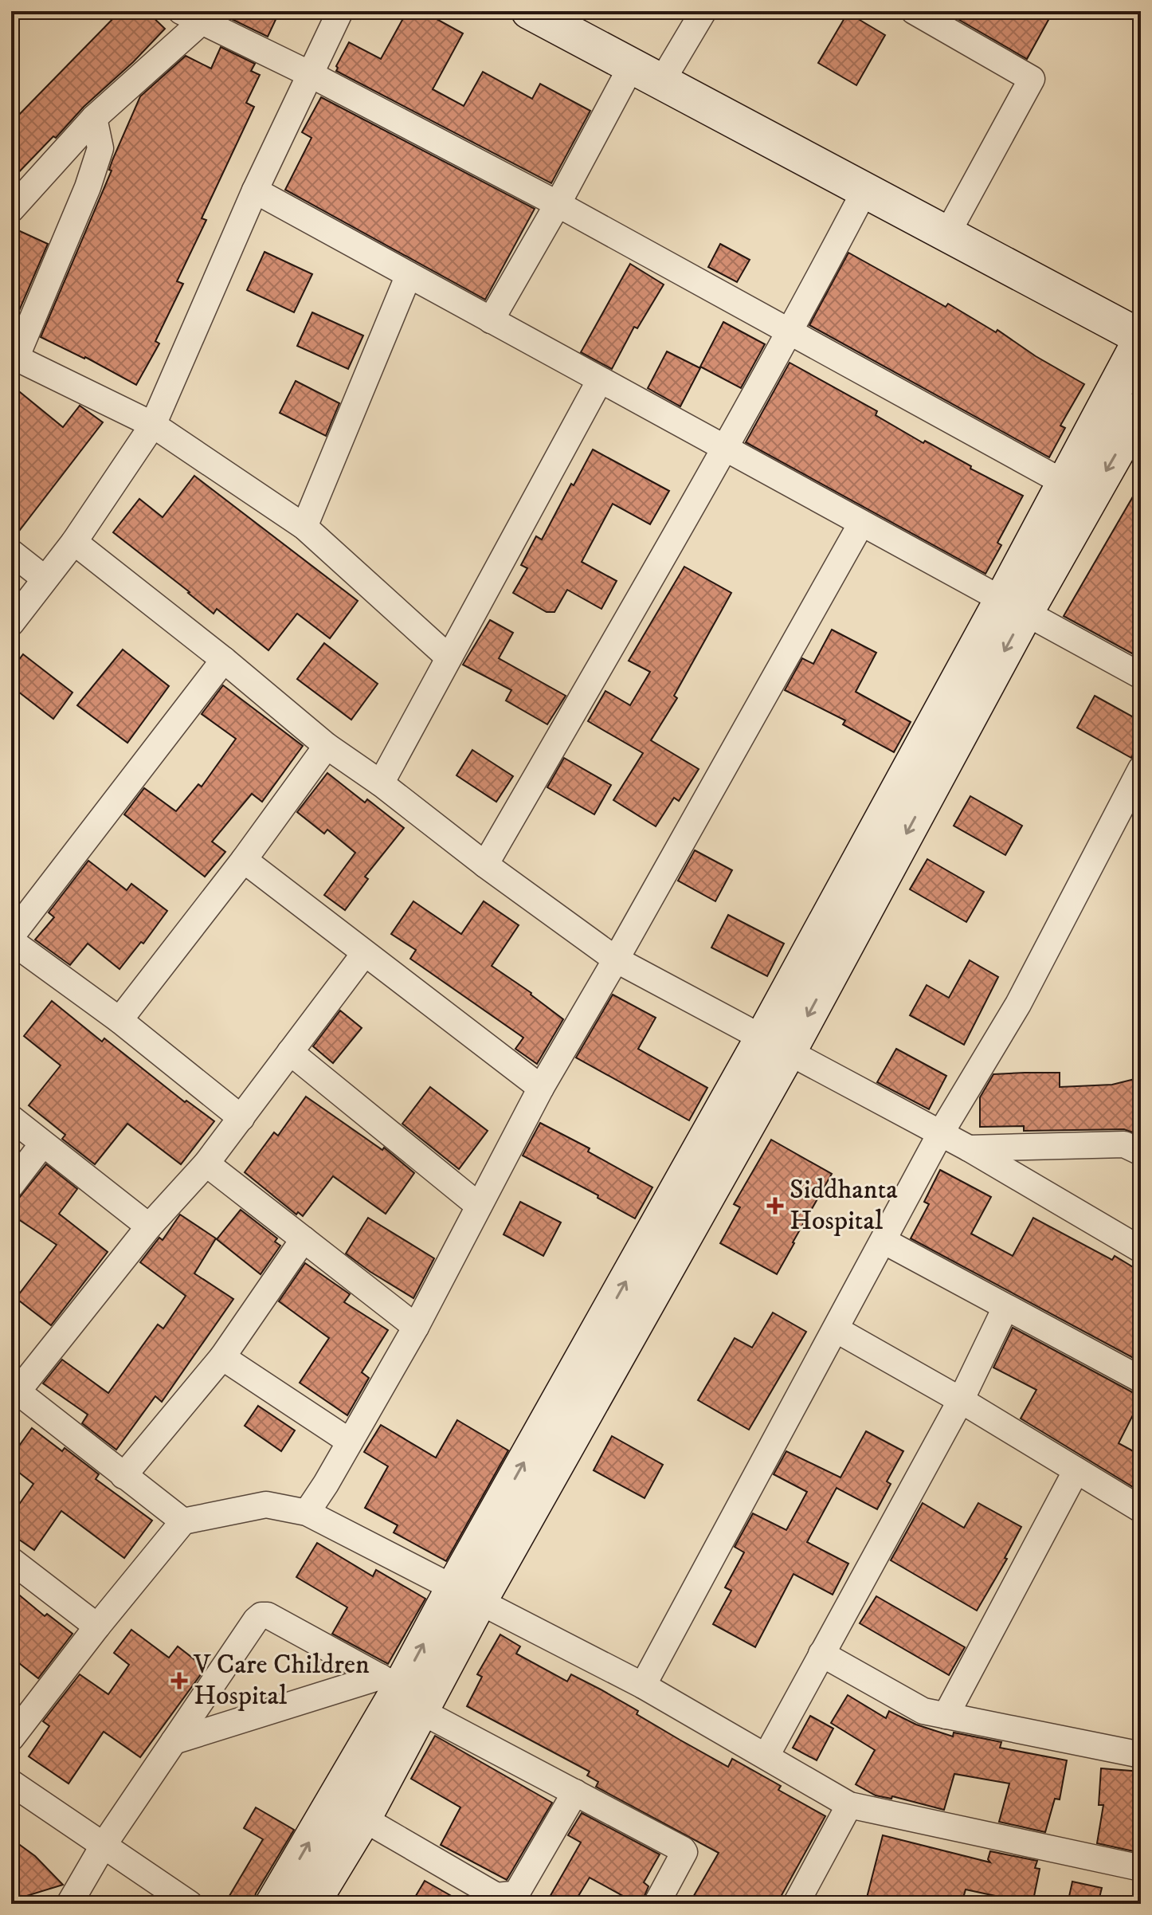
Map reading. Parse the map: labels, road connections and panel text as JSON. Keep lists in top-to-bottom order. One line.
{"places":{"health":["Siddhanta Hospital","V Care Children Hospital"]}}
